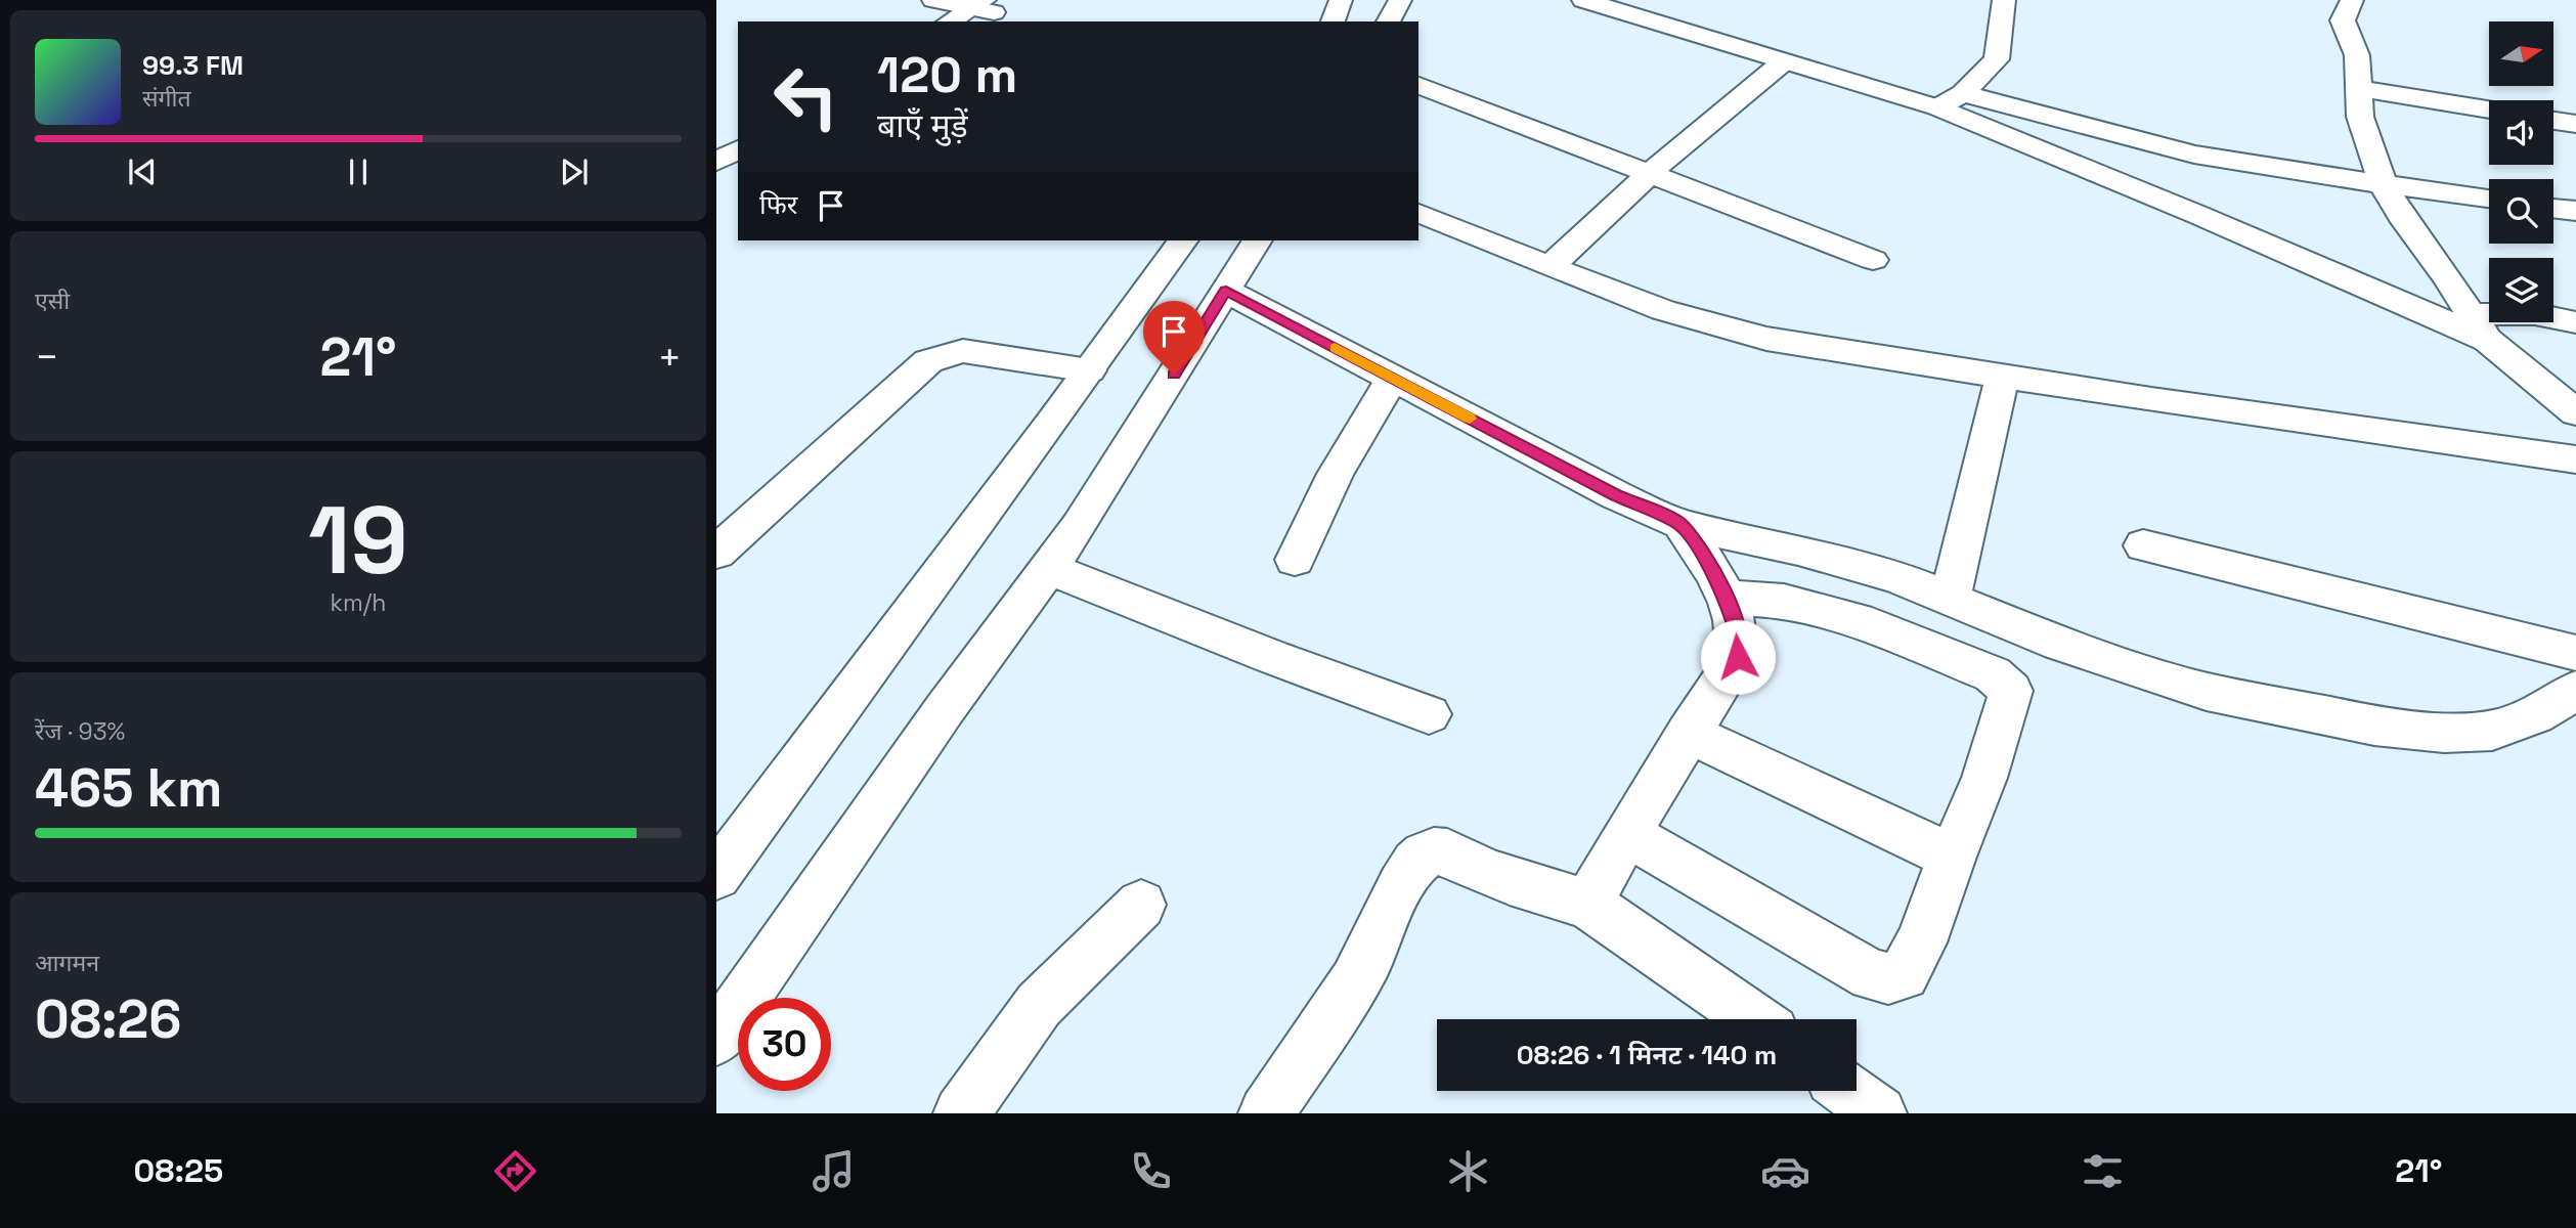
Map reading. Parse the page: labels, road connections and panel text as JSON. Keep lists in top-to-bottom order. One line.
{"north":"right","page":{"turn":["120 m","बाएँ मुड़ें"],"song":["99.3 FM","संगीत"],"then":"फिर","tile":["एसी",["19","km/h"],["रेंज · 93%","465 km"],["आगमन","08:26"]],"heat":["−","21°","+"],"limit":"30","trip":"08:26 · 1 मिनट · 140 m","tabs":["08:25","21°"]}}
